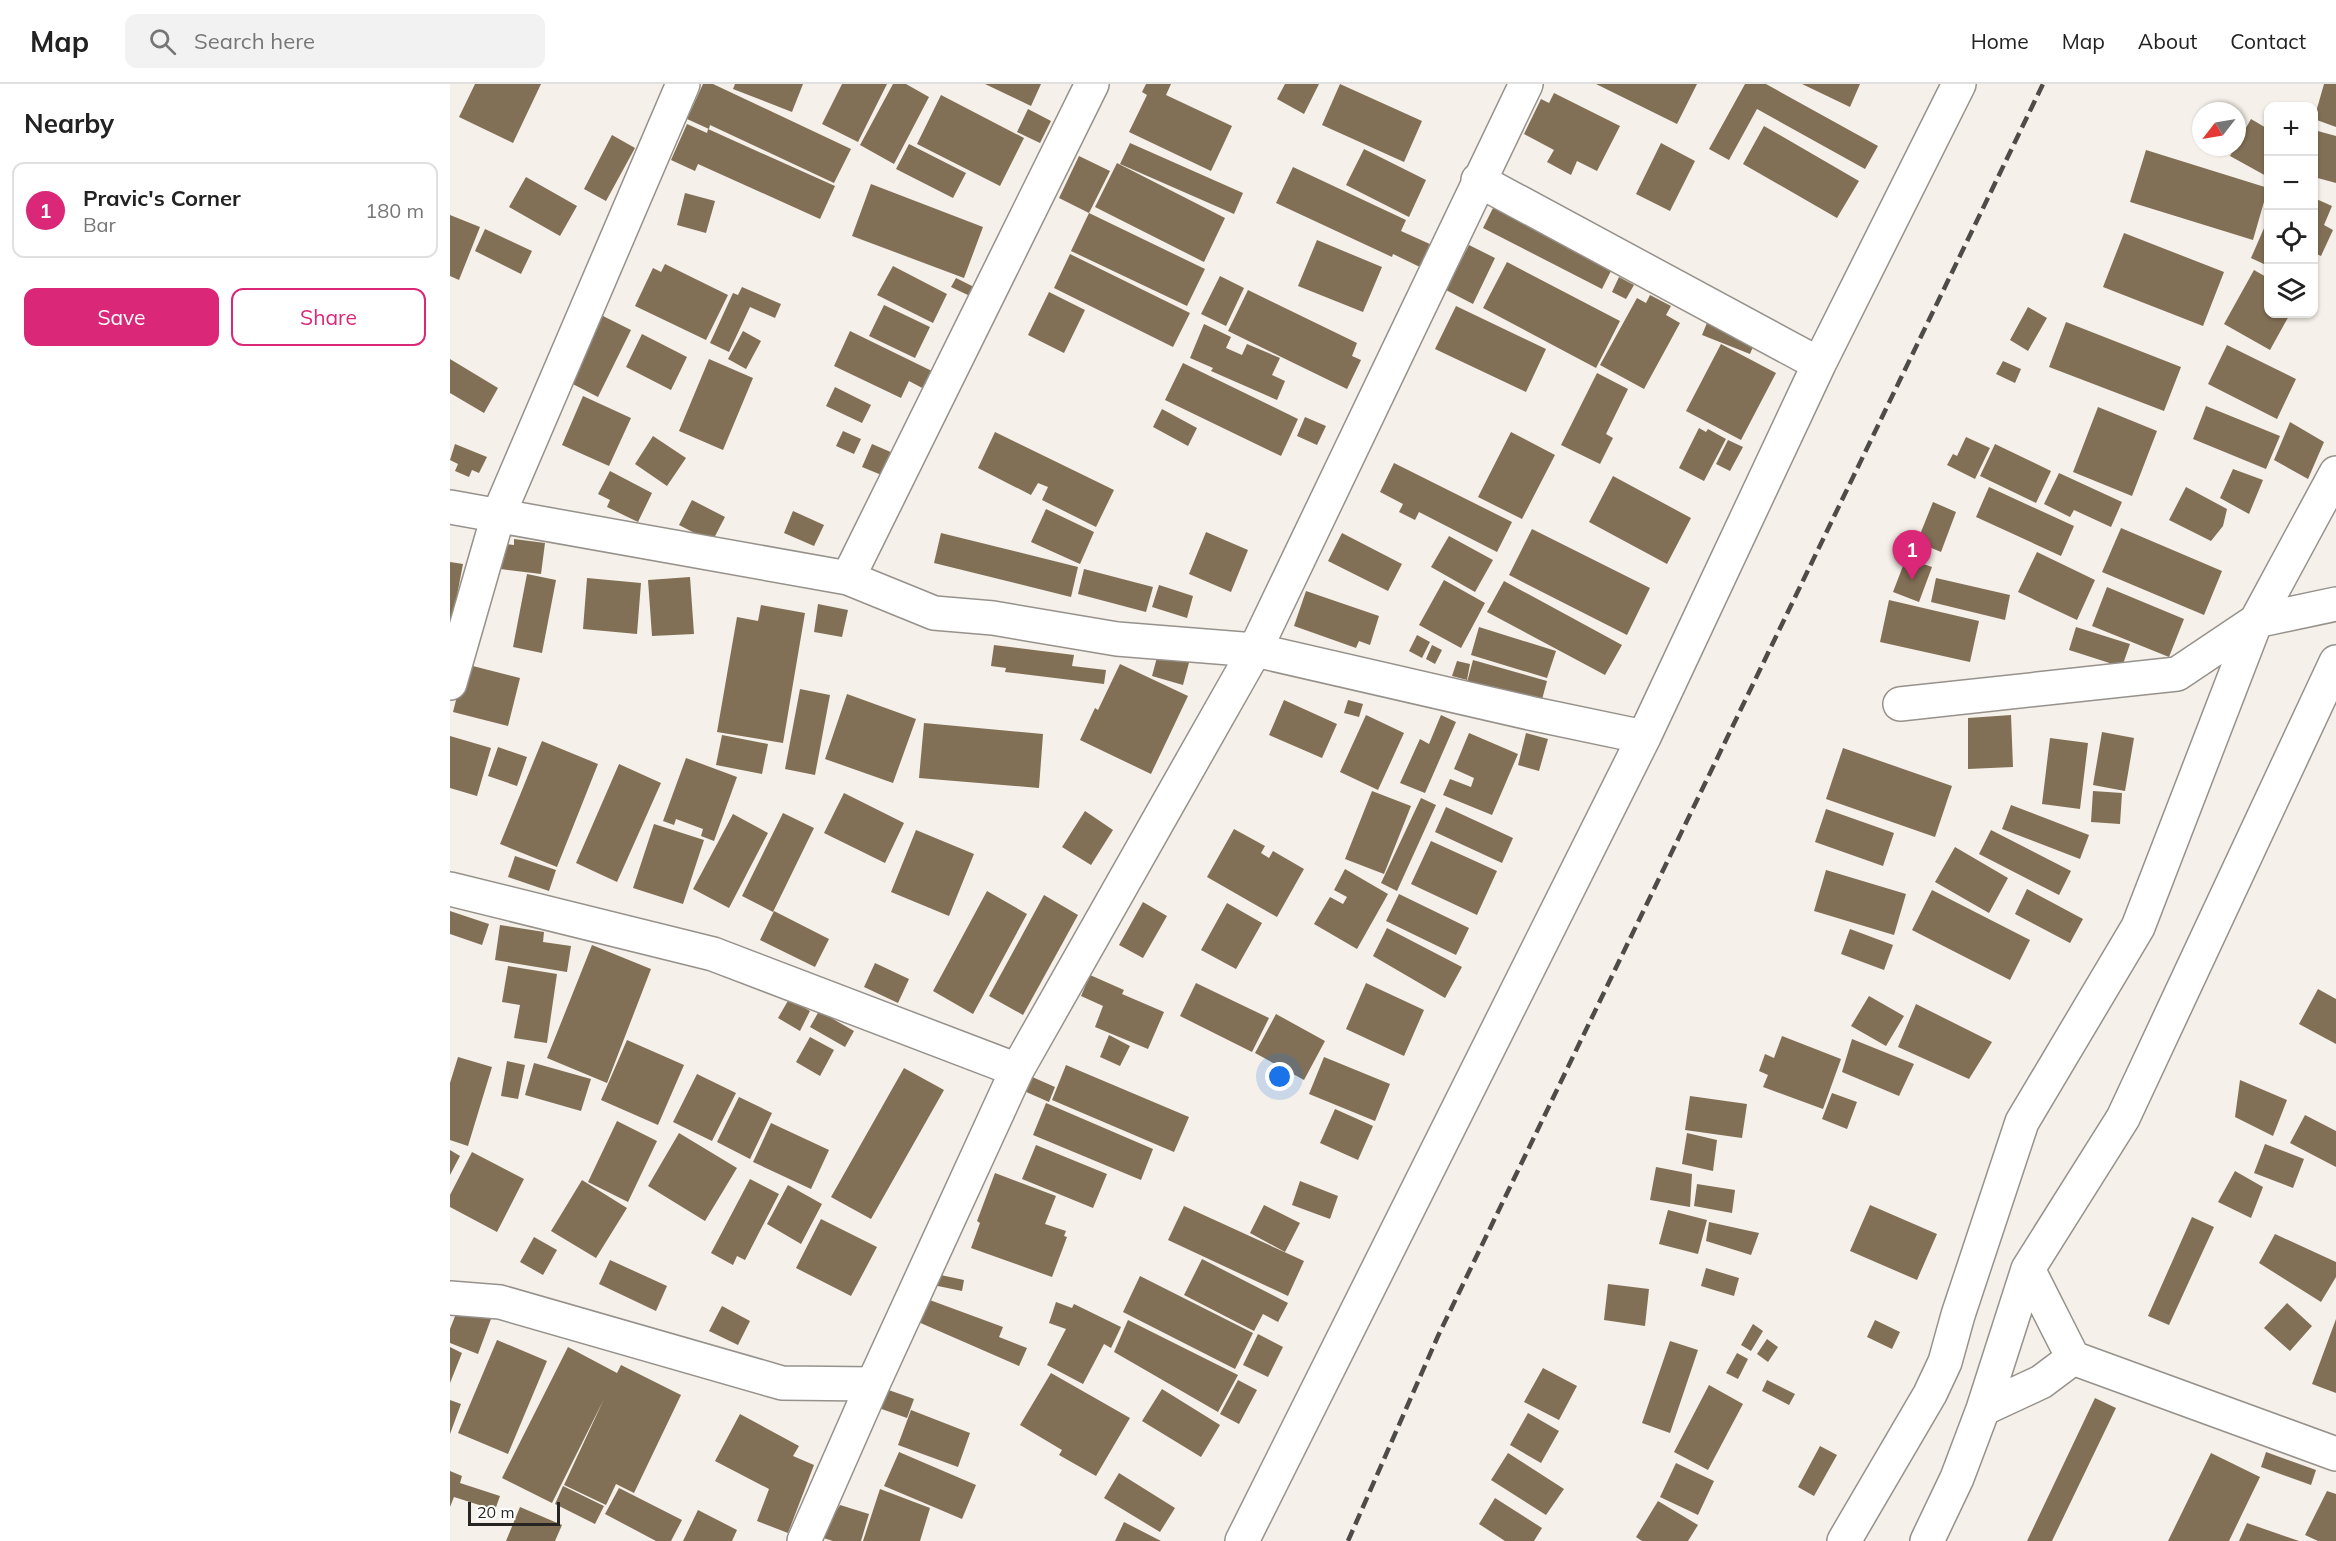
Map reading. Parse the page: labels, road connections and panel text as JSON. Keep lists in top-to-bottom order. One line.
{"scale_bar":"20 m","north":"bottom left","page":{"header":"Map","search":"Search here","nav":["Home","Map","About","Contact"],"heading":"Nearby","map_buttons":["+","−"],"list":[{"mark":"1","name":"Pravic's Corner","note":"Bar","value":"180 m"}],"buttons":["Save","Share"],"pins":"1","scale":"20 m"}}
